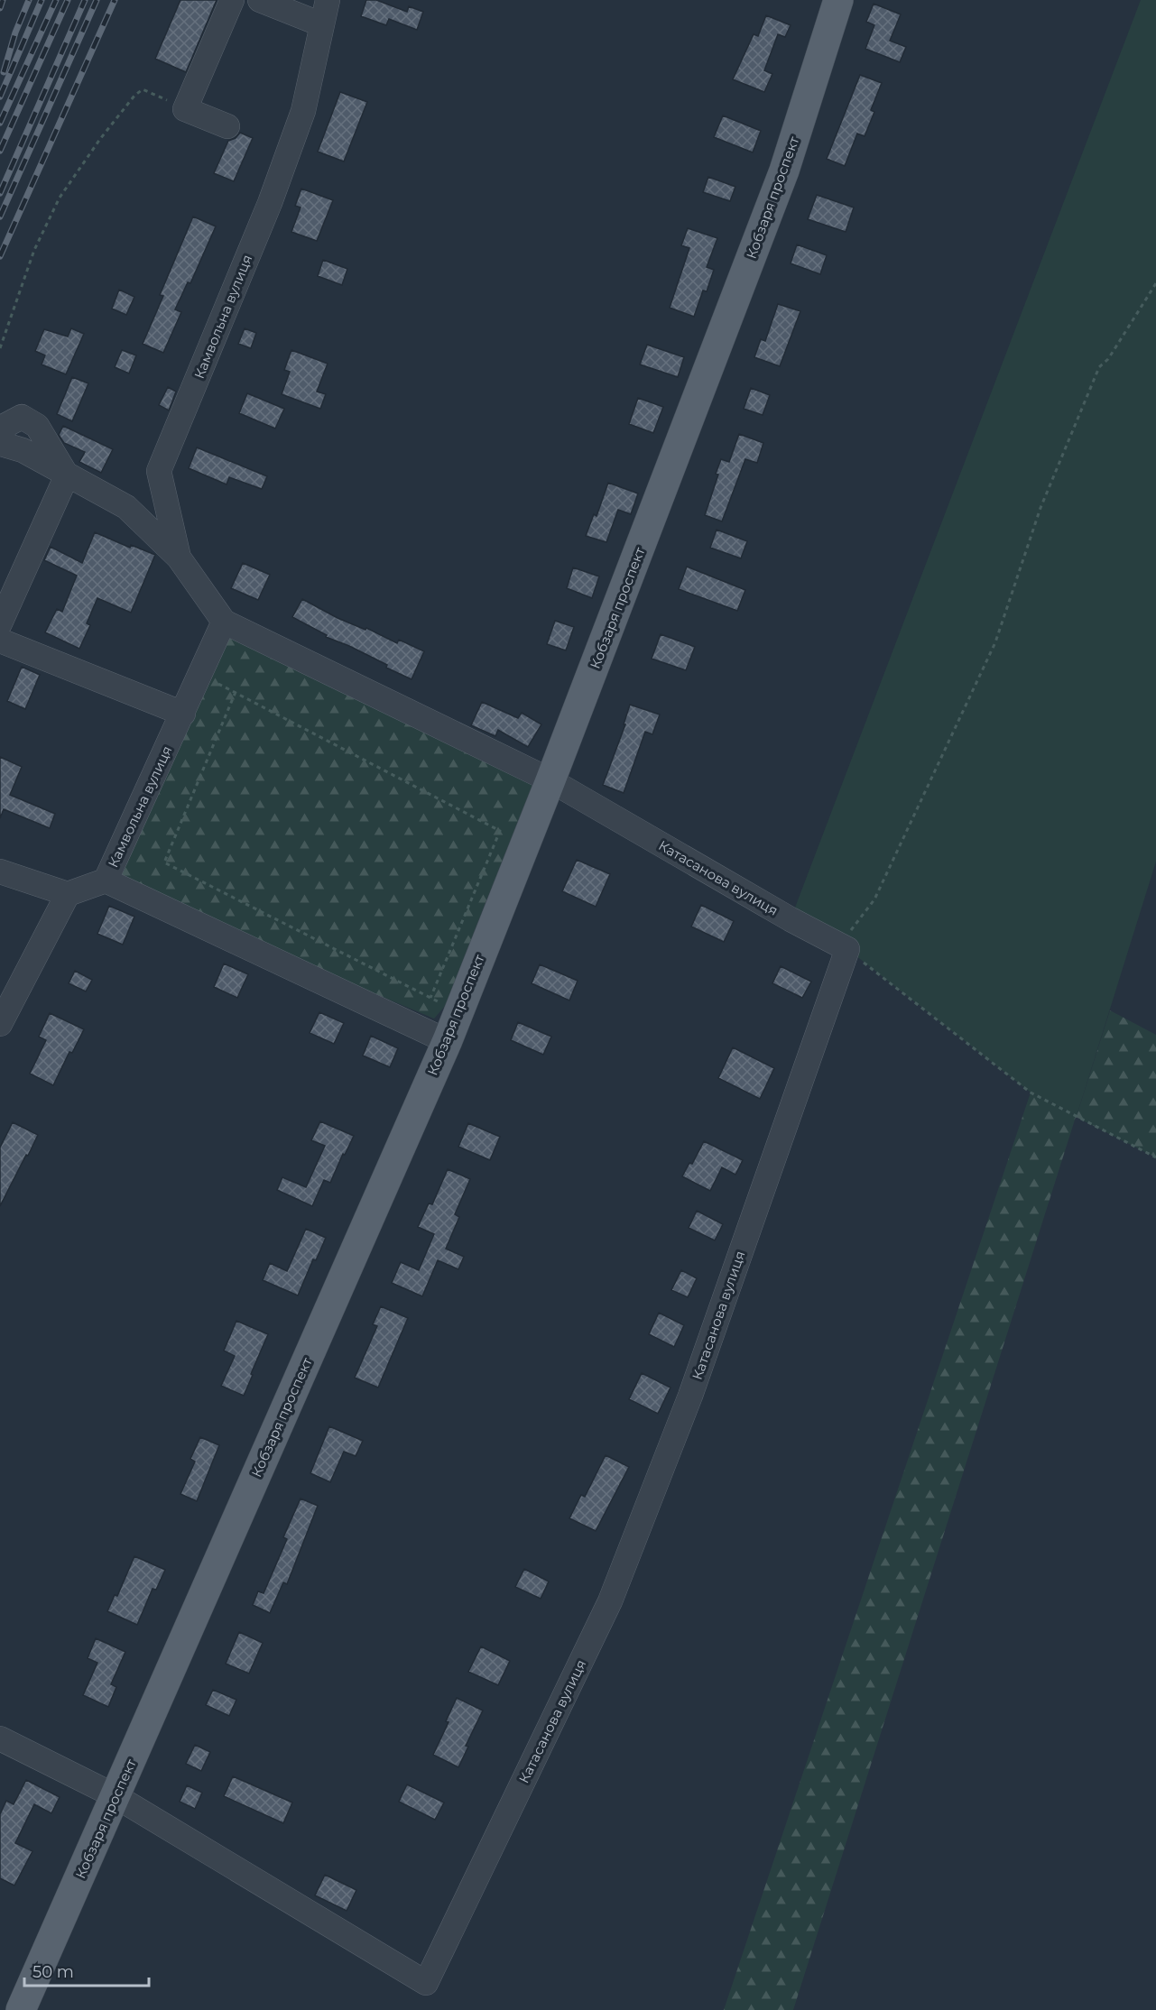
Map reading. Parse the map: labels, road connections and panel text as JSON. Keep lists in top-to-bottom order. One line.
{"streets":{"main road":["Кобзаря проспект"],"street":["Камвольна вулиця","Катасанова вулиця"]},"crossings":[["Кобзаря проспект","Камвольна вулиця"],["Кобзаря проспект","Катасанова вулиця"],["Камвольна вулиця","Катасанова вулиця"]],"scale_bar":"50 m"}
